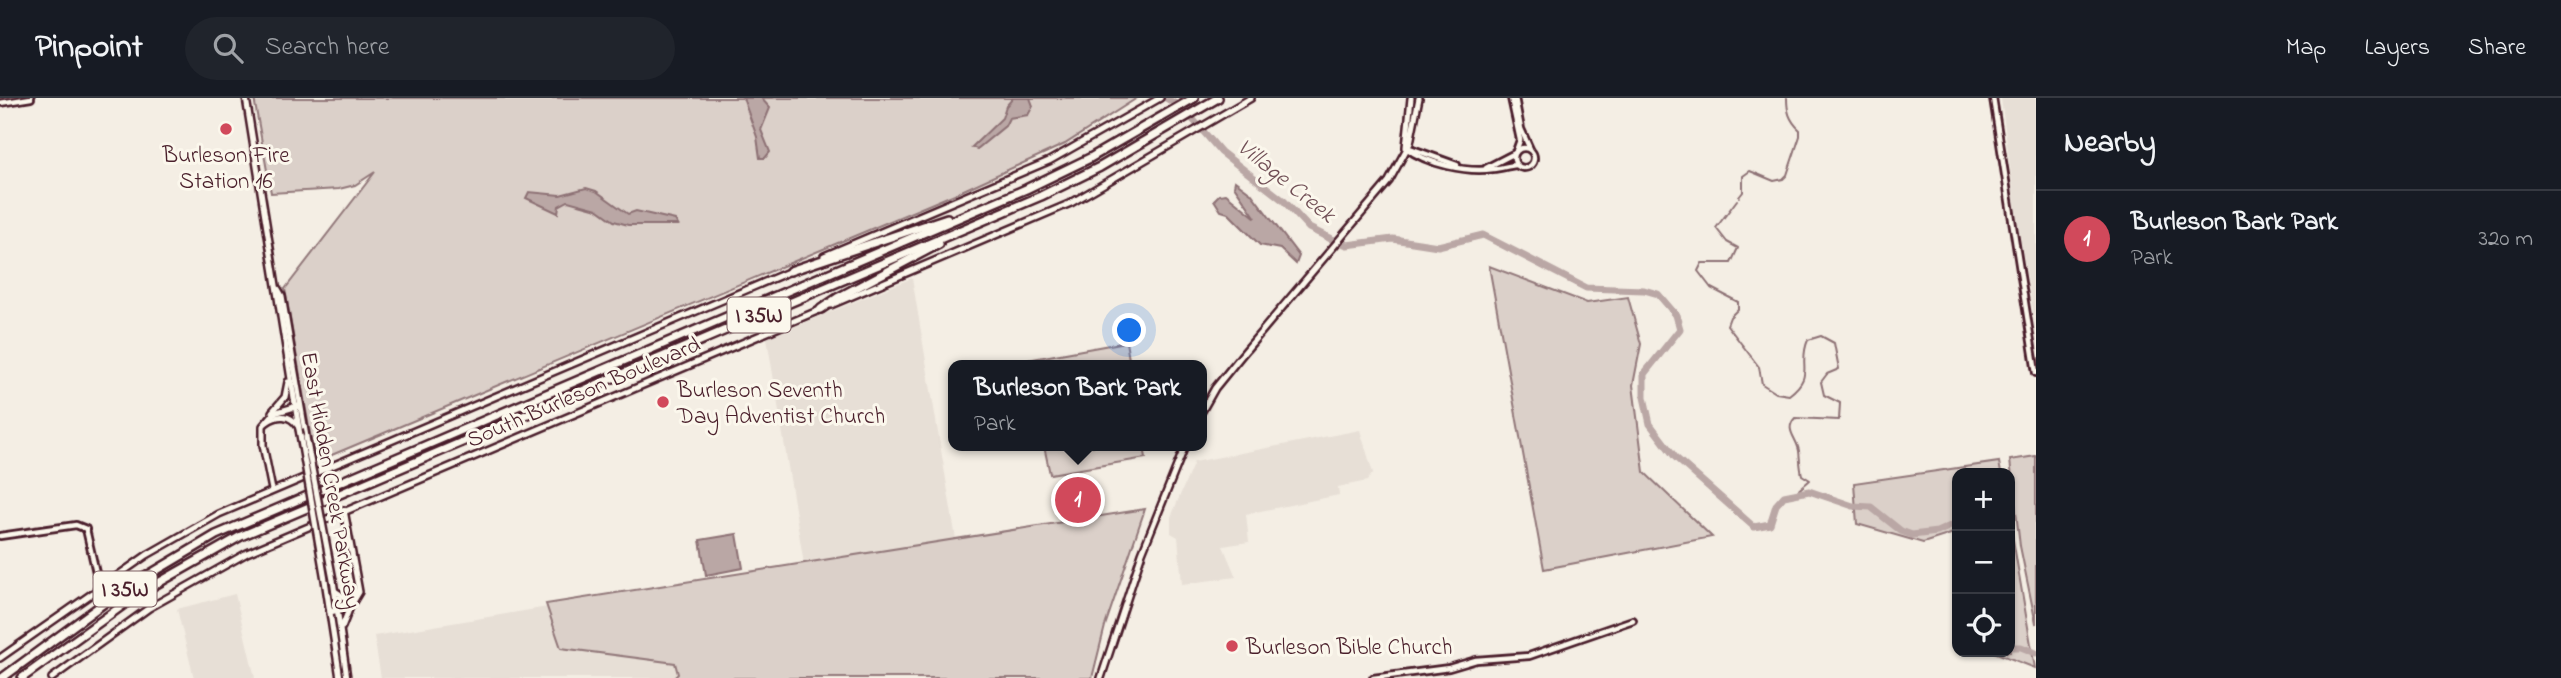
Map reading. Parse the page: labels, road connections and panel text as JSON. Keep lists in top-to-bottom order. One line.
{"streets":{"highway":["I 35W"],"main road":["South Burleson Boulevard","East Hidden Creek Parkway"]},"water":["Village Creek"],"places":["Burleson Fire Station 16","Burleson Seventh Day Adventist Church","Burleson Bible Church"],"page":{"header":"Pinpoint","search":"Search here","nav":["Map","Layers","Share"],"heading":"Nearby","list":[{"mark":"1","name":"Burleson Bark Park","note":"Park","value":"320 m"}],"popup":["Burleson Bark Park","Park"],"map_buttons":["+","−"],"pins":"1"}}
